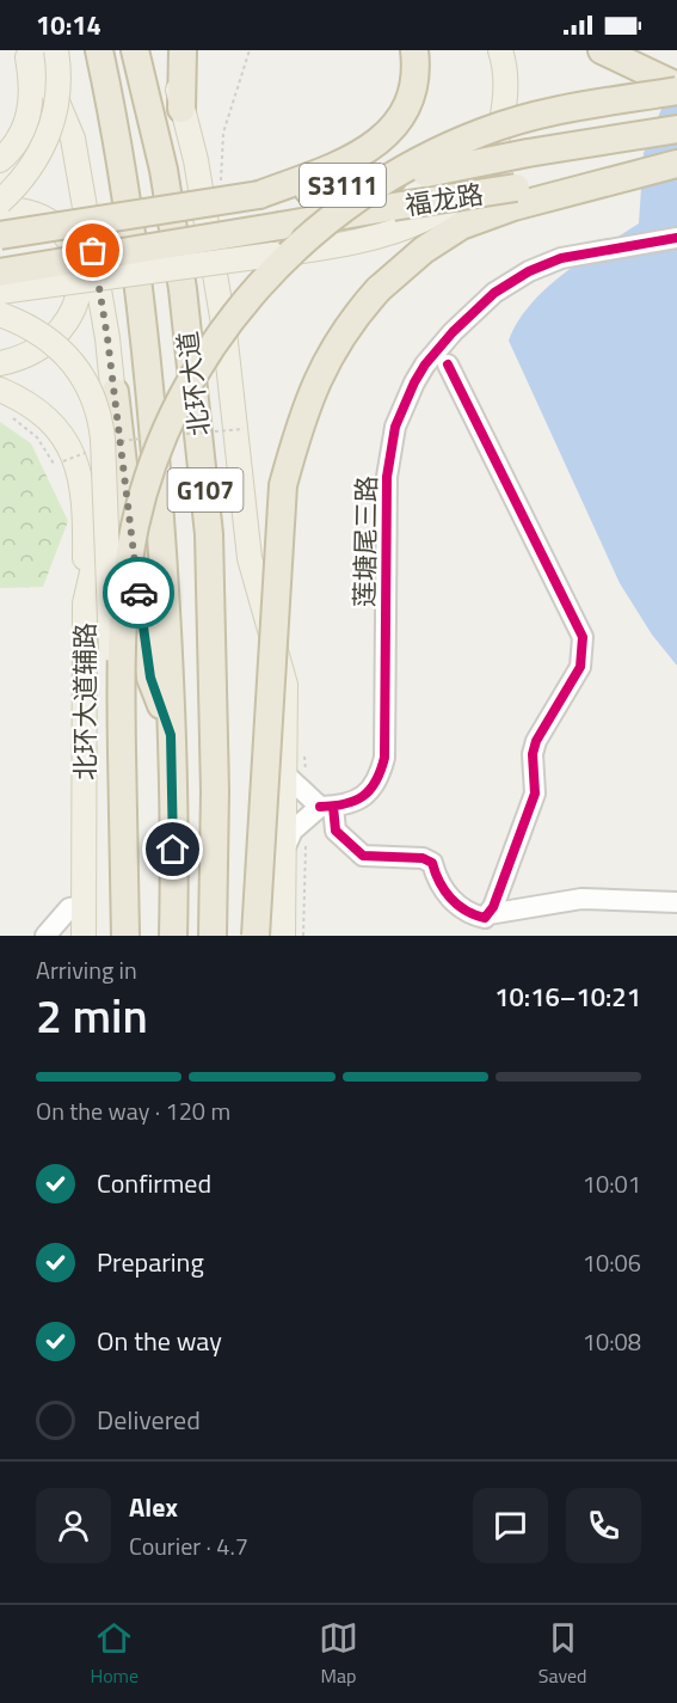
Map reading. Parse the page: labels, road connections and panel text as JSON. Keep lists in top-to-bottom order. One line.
{"streets":{"highway":["S3111","福龙路","北环大道","G107"],"main road":["北环大道辅路"],"street":["莲塘尾三路"]},"page":{"status":"10:14","heading":["2 min","Arriving in","10:16–10:21"],"panel":["Alex","Courier · 4.7"],"bar":"On the way · 120 m","list":[["Confirmed","10:01"],["Preparing","10:06"],["On the way","10:08"],"Delivered"],"tabs":["Home","Map","Saved"]}}
